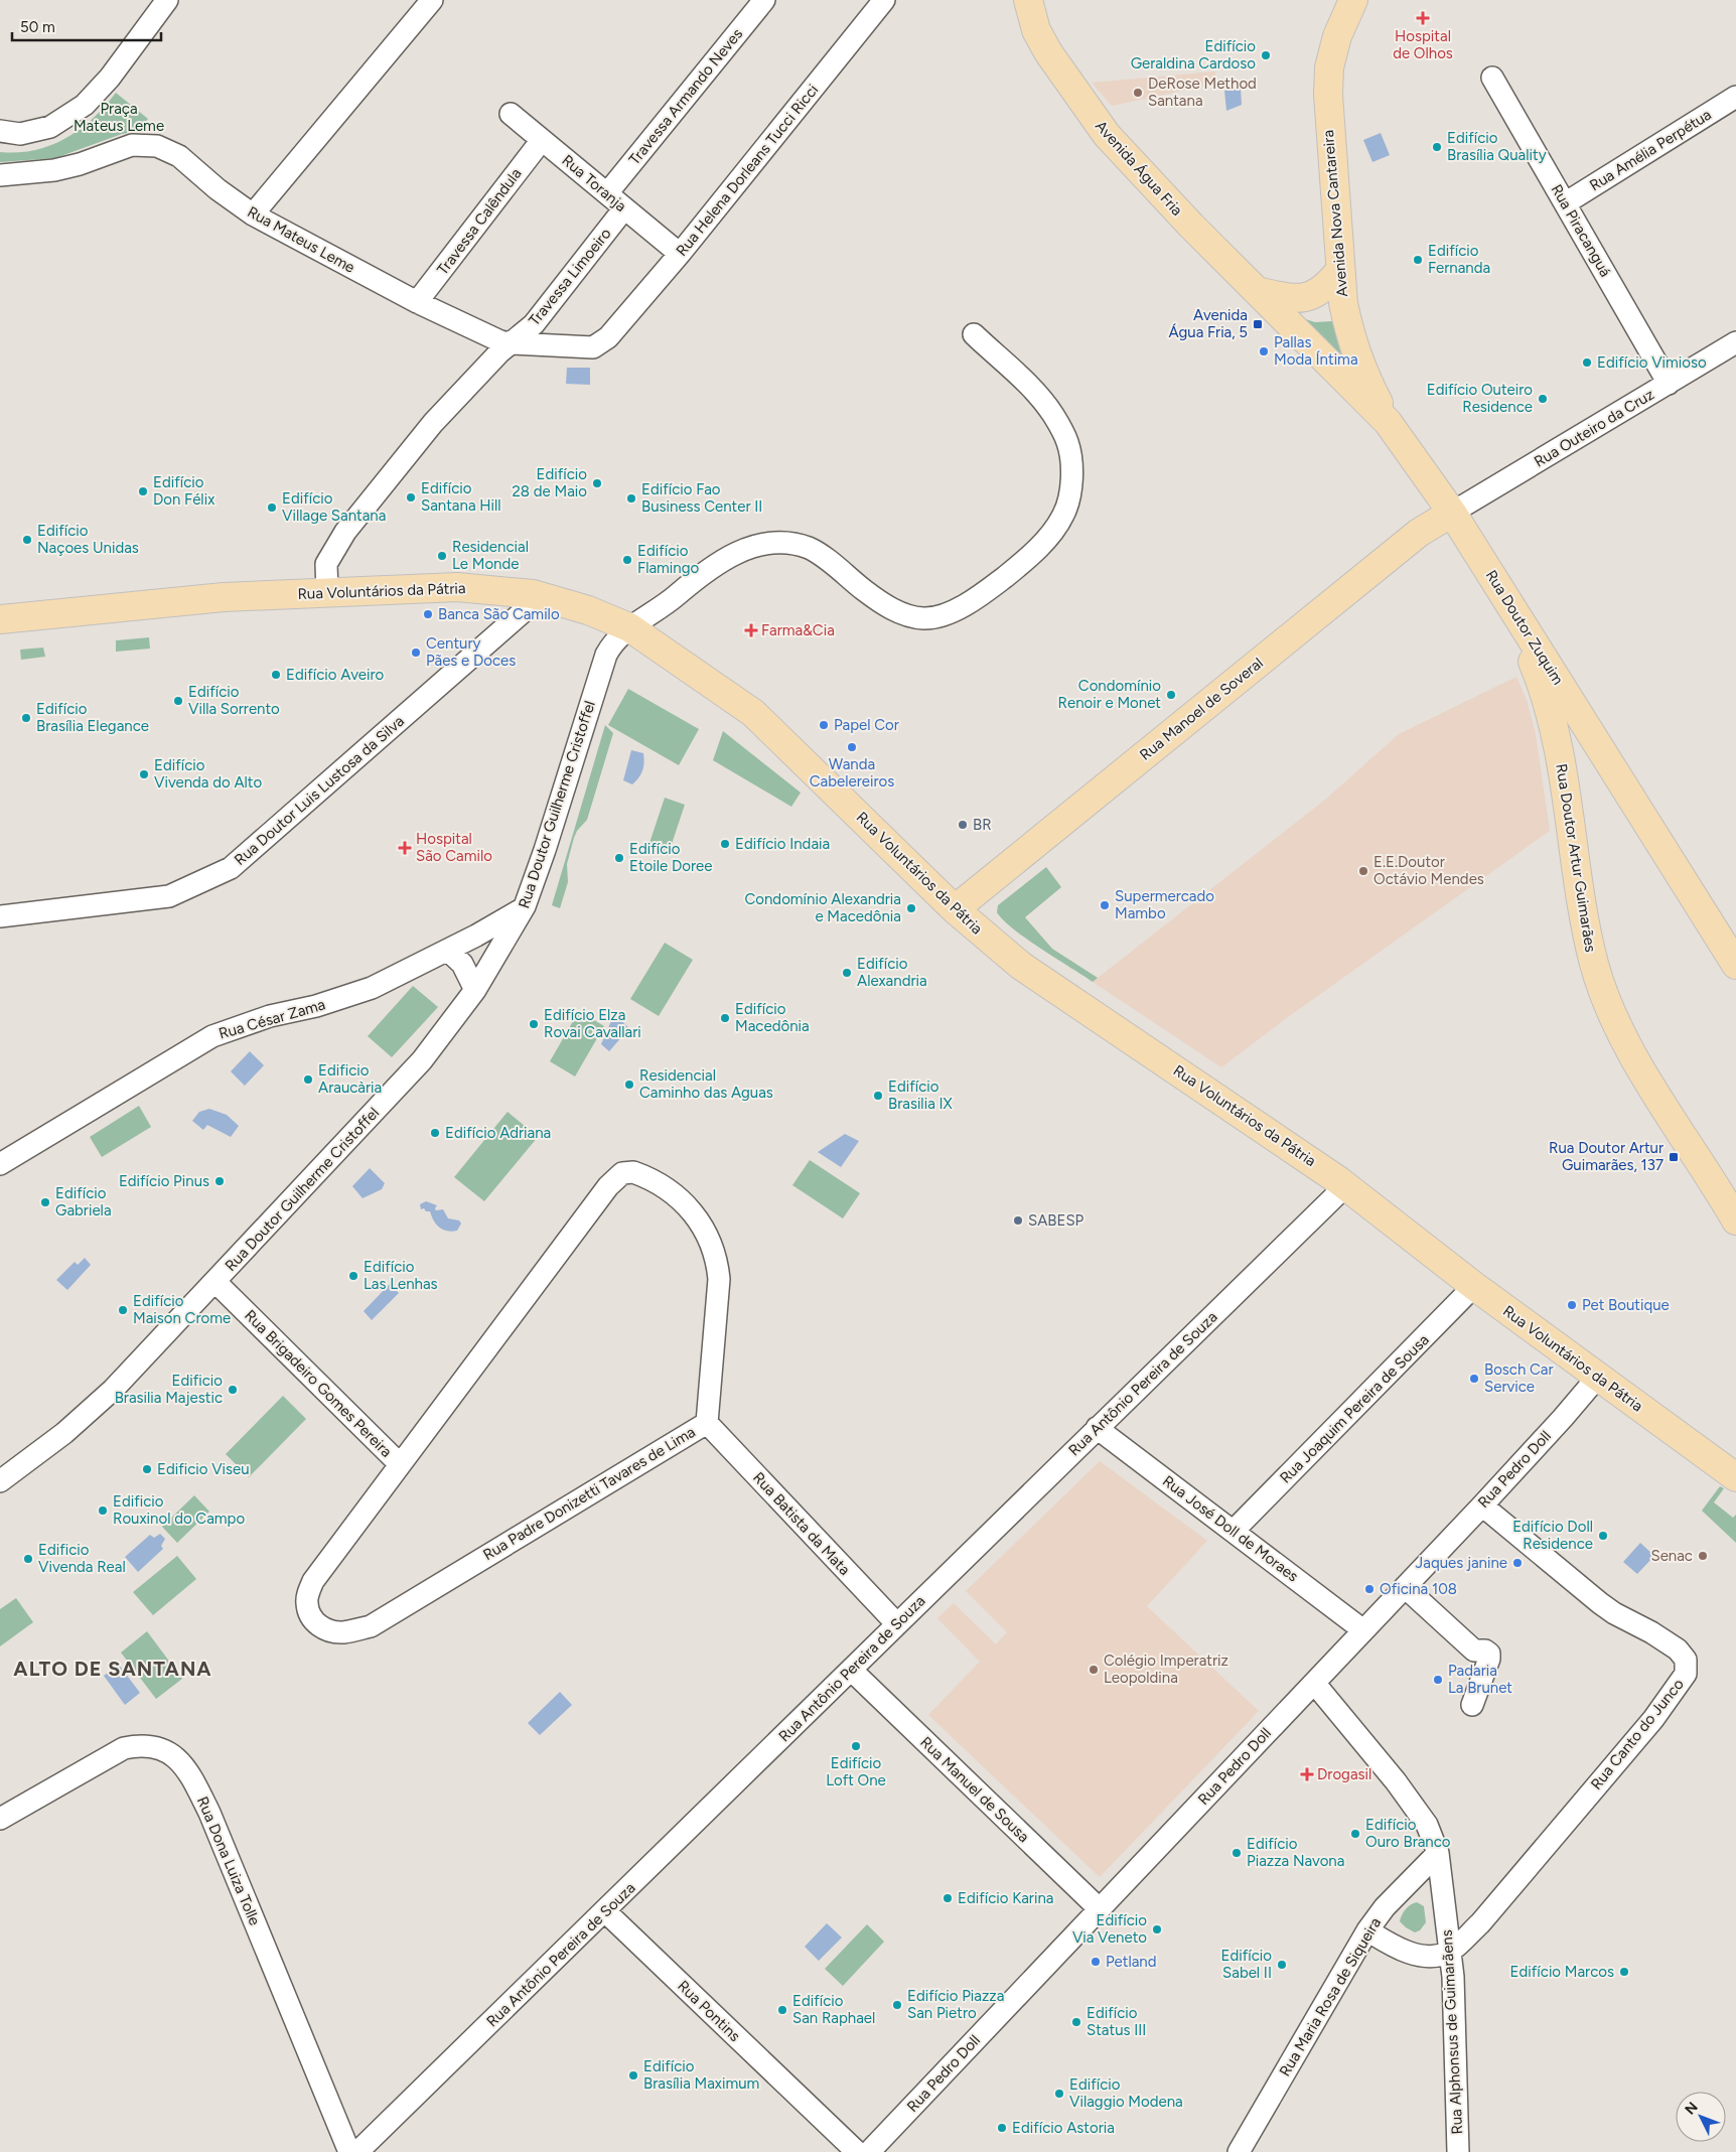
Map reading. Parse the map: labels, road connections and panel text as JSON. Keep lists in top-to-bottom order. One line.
{"streets":{"main road":["Avenida Água Fria","Avenida Nova Cantareira","Rua Voluntários da Pátria","Rua Doutor Zuquim","Rua Manoel de Soveral","Rua Doutor Artur Guimarães"],"street":["Travessa Armando Neves","Rua Amélia Perpétua","Rua Helena Dorleans Tucci Ricci","Rua Toranja","Travessa Calêndula","Rua Piracanguá","Rua Mateus Leme","Travessa Limoeiro","Rua Outeiro da Cruz","Rua Doutor Luis Lustosa da Silva","Rua Doutor Guilherme Cristoffel","Rua César Zama","Rua Brigadeiro Gomes Pereira","Rua Antônio Pereira de Souza","Rua Joaquim Pereira de Sousa","Rua Pedro Doll","Rua Padre Donizetti Tavares de Lima","Rua Batista da Mata","Rua José Doll de Moraes","Rua Canto do Junco","Rua Manuel de Sousa","Rua Dona Luiza Tolle","Rua Maria Rosa de Siqueira","Rua Pontins","Rua Alphonsus de Guimarãens"]},"crossings":[["Travessa Armando Neves","Rua Toranja"],["Rua Amélia Perpétua","Rua Piracanguá"],["Avenida Água Fria","Rua Doutor Zuquim"],["Rua Helena Dorleans Tucci Ricci","Rua Toranja"],["Rua Helena Dorleans Tucci Ricci","Rua Mateus Leme"],["Rua Toranja","Travessa Calêndula"],["Rua Toranja","Travessa Limoeiro"],["Avenida Nova Cantareira","Rua Doutor Zuquim"],["Travessa Calêndula","Rua Mateus Leme"],["Rua Piracanguá","Rua Outeiro da Cruz"],["Rua Mateus Leme","Travessa Limoeiro"],["Travessa Limoeiro","Rua Voluntários da Pátria"],["Rua Outeiro da Cruz","Rua Doutor Zuquim"],["Rua Outeiro da Cruz","Rua Manoel de Soveral"],["Rua Voluntários da Pátria","Rua Manoel de Soveral"],["Rua Voluntários da Pátria","Rua Doutor Luis Lustosa da Silva"],["Rua Voluntários da Pátria","Rua Doutor Guilherme Cristoffel"],["Rua Voluntários da Pátria","Rua Antônio Pereira de Souza"],["Rua Voluntários da Pátria","Rua Joaquim Pereira de Sousa"],["Rua Voluntários da Pátria","Rua Pedro Doll"],["Rua Doutor Zuquim","Rua Manoel de Soveral"],["Rua Doutor Zuquim","Rua Doutor Artur Guimarães"],["Rua Doutor Guilherme Cristoffel","Rua César Zama"],["Rua Doutor Guilherme Cristoffel","Rua Brigadeiro Gomes Pereira"],["Rua Brigadeiro Gomes Pereira","Rua Padre Donizetti Tavares de Lima"],["Rua Antônio Pereira de Souza","Rua Batista da Mata"],["Rua Antônio Pereira de Souza","Rua José Doll de Moraes"],["Rua Antônio Pereira de Souza","Rua Manuel de Sousa"],["Rua Antônio Pereira de Souza","Rua Pontins"],["Rua Joaquim Pereira de Sousa","Rua José Doll de Moraes"],["Rua Pedro Doll","Rua José Doll de Moraes"],["Rua Pedro Doll","Rua Canto do Junco"],["Rua Pedro Doll","Rua Manuel de Sousa"],["Rua Pedro Doll","Rua Alphonsus de Guimarãens"],["Rua Padre Donizetti Tavares de Lima","Rua Batista da Mata"],["Rua Canto do Junco","Rua Alphonsus de Guimarãens"],["Rua Maria Rosa de Siqueira","Rua Alphonsus de Guimarãens"]],"districts":["ALTO DE SANTANA"],"parks":["Praça Mateus Leme"],"places":{"health":["Hospital de Olhos","Farma&Cia","Hospital São Camilo","Drogasil"],"other":["Edifício Geraldina Cardoso","DeRose Method Santana","Edifício Brasília Quality","Edifício Fernanda","Pallas Moda Íntima","Edifício Vimioso","Edifício Outeiro Residence","Edifício 28 de Maio","Edifício Don Félix","Edifício Santana Hill","Edifício Fao Business Center II","Edifício Village Santana","Edifício Naçoes Unidas","Residencial Le Monde","Edifício Flamingo","Banca São Camilo","Century Pães e Doces","Edifício Aveiro","Condomínio Renoir e Monet","Edifício Villa Sorrento","Edifício Brasília Elegance","Papel Cor","Wanda Cabelereiros","Edifício Vivenda do Alto","BR","Edifício Indaia","Edifício Etoile Doree","E.E.Doutor Octávio Mendes","Supermercado Mambo","Condomínio Alexandria e Macedônia","Edifício Alexandria","Edifício Macedônia","Edifício Elza Rovai Cavallari","Edificio Araucària","Residencial Caminho das Aguas","Edifício Brasilia IX","Edifício Adriana","Edifício Pinus","Edifício Gabriela","SABESP","Edifício Las Lenhas","Pet Boutique","Edifício Maison Crome","Bosch Car Service","Edificio Brasilia Majestic","Edificio Viseu","Edificio Rouxinol do Campo","Edifício Doll Residence","Senac","Edificio Vivenda Real","Jaques janine","Oficina 108","Colégio Imperatriz Leopoldina","Padaria La Brunet","Edifício Loft One","Edifício Ouro Branco","Edifício Piazza Navona","Edifício Karina","Edifício Via Veneto","Petland","Edifício Sabel II","Edifício Marcos","Edifício Piazza San Pietro","Edifício San Raphael","Edifício Status III","Edifício Brasília Maximum","Edifício Vilaggio Modena","Edifício Astoria"],"transit":["Avenida Água Fria, 5","Rua Doutor Artur Guimarães, 137"]},"scale_bar":"50 m","north":"top left"}
